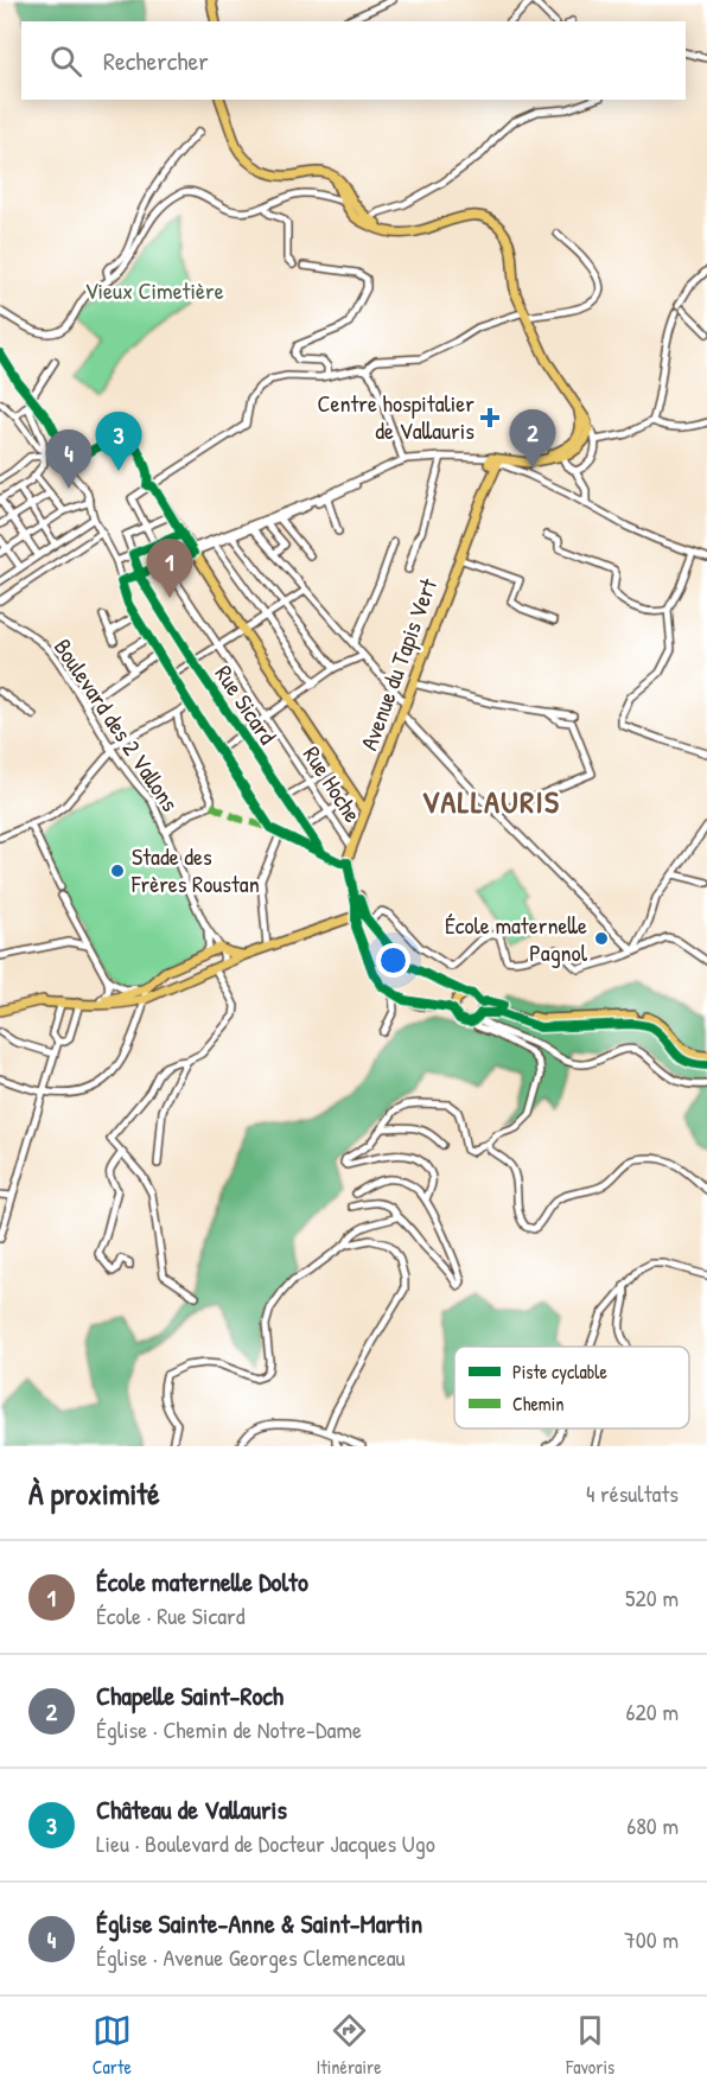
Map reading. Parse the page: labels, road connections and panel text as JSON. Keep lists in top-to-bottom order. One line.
{"streets":{"main road":["Avenue du Tapis Vert"],"street":["Rue Sicard","Boulevard des 2 Vallons","Rue Hoche"]},"crossings":[["Avenue du Tapis Vert","Rue Hoche"]],"districts":["VALLAURIS"],"parks":["Vieux Cimetière"],"places":{"health":["Centre hospitalier de Vallauris"],"other":["Stade des Frères Roustan","École maternelle Pagnol"]},"legend":["Piste cyclable","Chemin"],"page":{"search":"Rechercher","pins":["2","3","4","1"],"heading":["À proximité","4 résultats"],"list":[{"mark":"1","name":"École maternelle Dolto","note":"École · Rue Sicard","value":"520 m"},{"mark":"2","name":"Chapelle Saint-Roch","note":"Église · Chemin de Notre-Dame","value":"620 m"},{"mark":"3","name":"Château de Vallauris","note":"Lieu · Boulevard de Docteur Jacques Ugo","value":"680 m"},{"mark":"4","name":"Église Sainte-Anne & Saint-Martin","note":"Église · Avenue Georges Clemenceau","value":"700 m"}],"nav":["Carte","Itinéraire","Favoris"]}}
